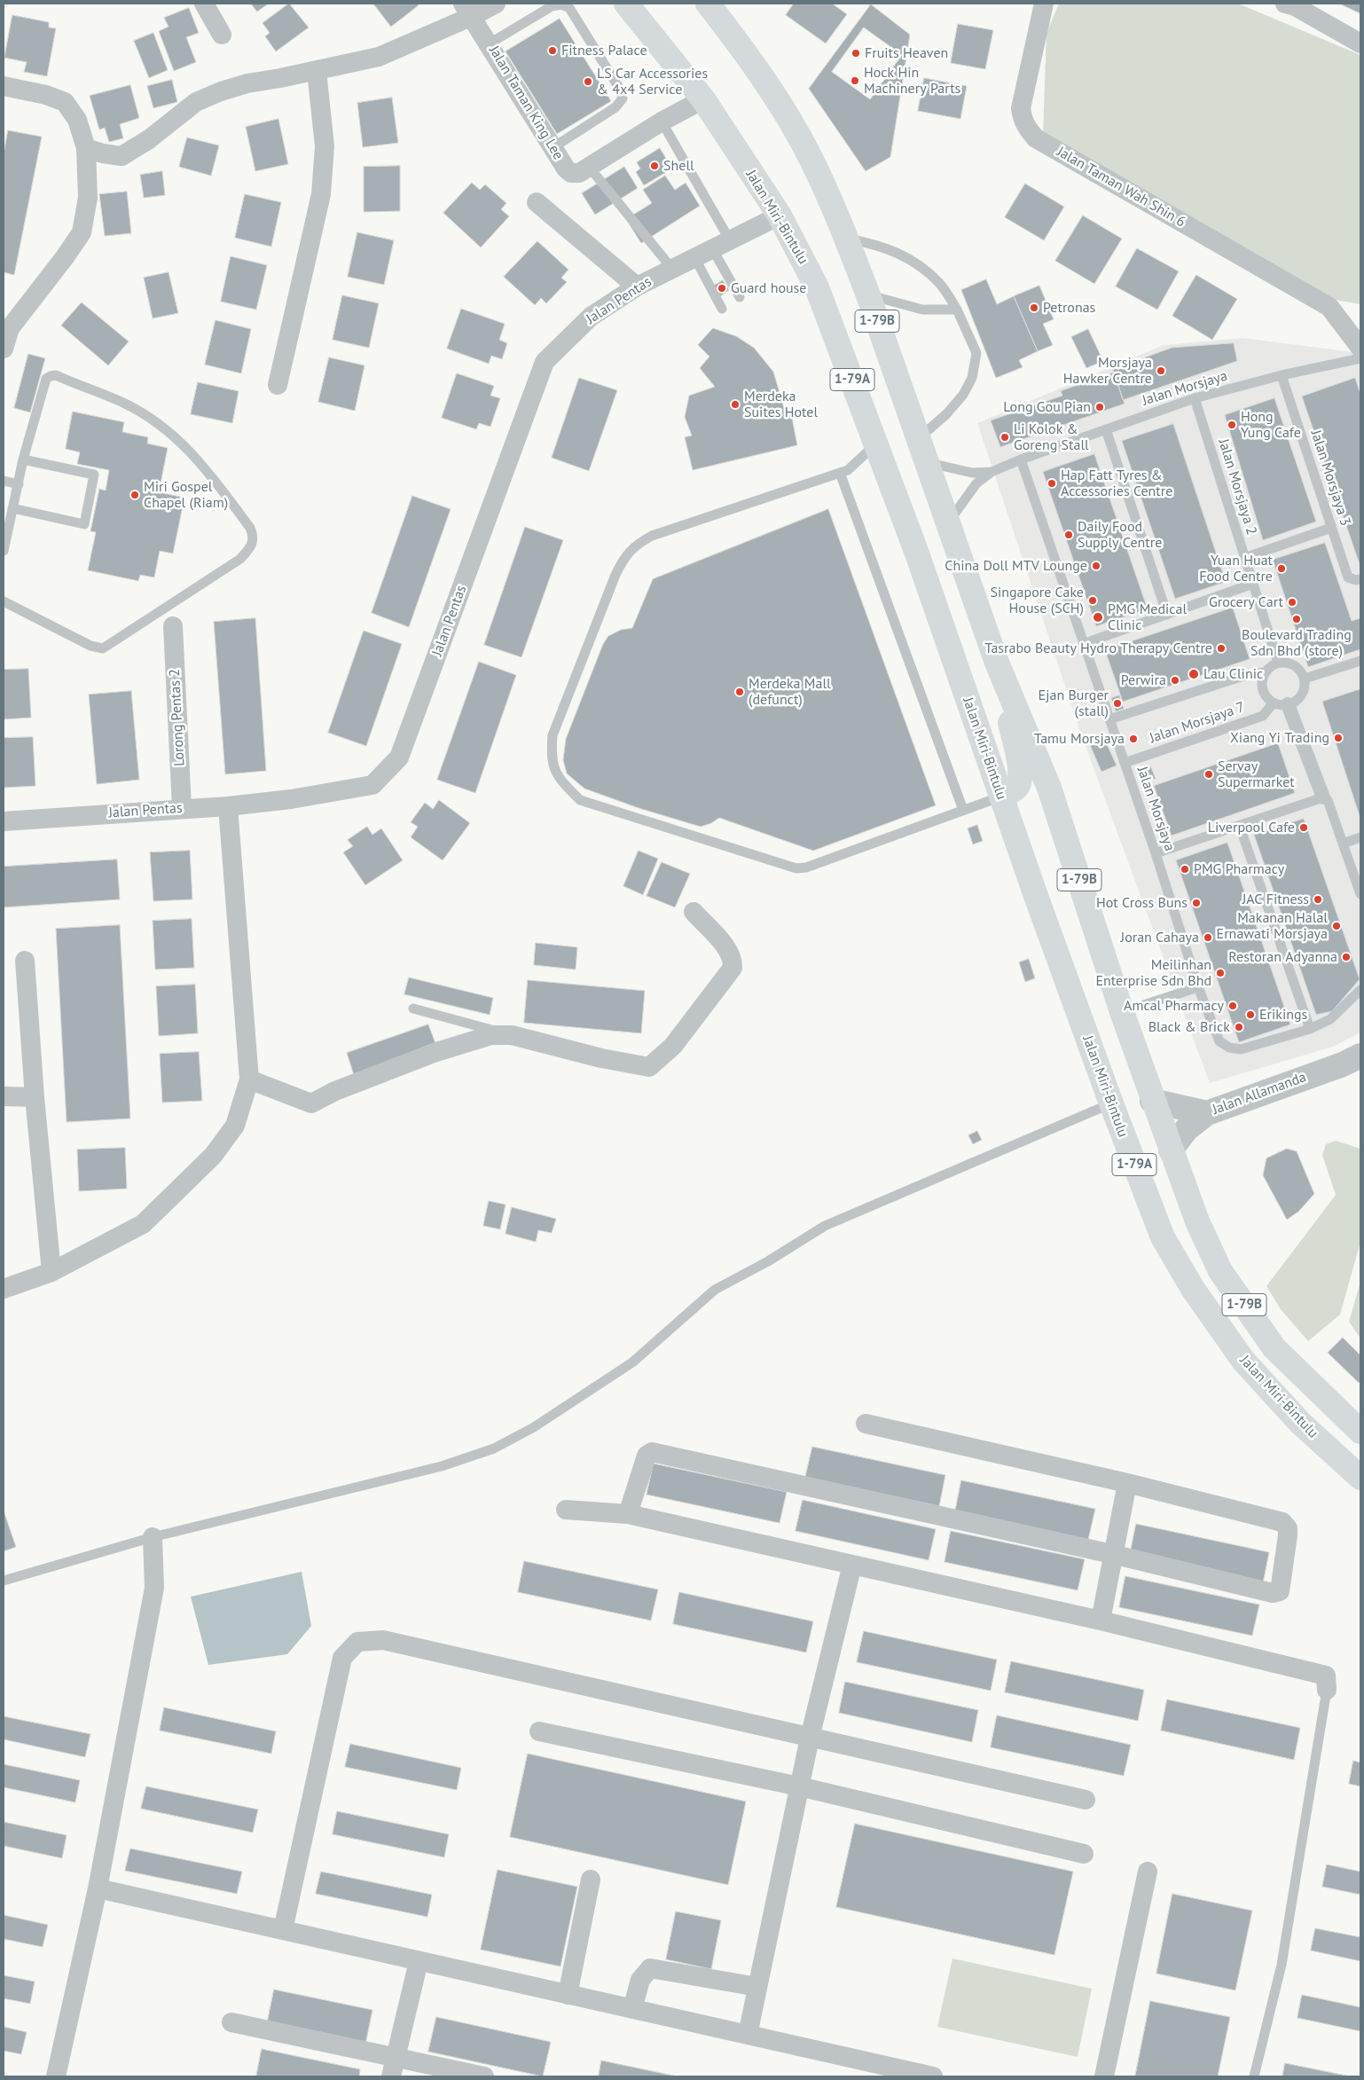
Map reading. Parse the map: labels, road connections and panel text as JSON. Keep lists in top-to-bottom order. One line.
{"streets":{"highway":["Jalan Miri-Bintulu","1-79B","1-79A"],"street":["Jalan Taman King Lee","Jalan Taman Wah Shin 6","Jalan Pentas","Lorong Pentas 2","Jalan Allamanda"],"lane":["Jalan Morsjaya","Jalan Morsjaya 3","Jalan Morsjaya 2","Jalan Morsjaya 7"]},"crossings":[["Jalan Taman King Lee","Jalan Miri-Bintulu"],["Jalan Miri-Bintulu","Jalan Pentas"],["Jalan Pentas","Lorong Pentas 2"],["1-79B","Jalan Morsjaya"],["1-79B","Jalan Allamanda"],["Jalan Morsjaya","Jalan Morsjaya 3"],["Jalan Morsjaya","Jalan Morsjaya 2"],["Jalan Morsjaya","Jalan Morsjaya 7"],["Jalan Morsjaya 2","Jalan Morsjaya 7"]],"places":["Fitness Palace","Fruits Heaven","Hock Hin Machinery Parts","LS Car Accessories & 4x4 Service","Shell","Guard house","Petronas","Morsjaya Hawker Centre","Merdeka Suites Hotel","Long Gou Pian","Hong Yung Cafe","Li Kolok & Goreng Stall","Hap Fatt Tyres & Accessories Centre","Miri Gospel Chapel (Riam)","Daily Food Supply Centre","China Doll MTV Lounge","Yuan Huat Food Centre","Singapore Cake House (SCH)","Grocery Cart","PMG Medical Clinic","Boulevard Trading Sdn Bhd (store)","Tasrabo Beauty Hydro Therapy Centre","Lau Clinic","Perwira","Merdeka Mall (defunct)","Ejan Burger (stall)","Xiang Yi Trading","Tamu Morsjaya","Servay Supermarket","Liverpool Cafe","PMG Pharmacy","JAC Fitness","Hot Cross Buns","Makanan Halal Ernawati Morsjaya","Joran Cahaya","Restoran Adyanna","Meilinhan Enterprise Sdn Bhd","Amcal Pharmacy","Erikings","Black & Brick"]}
